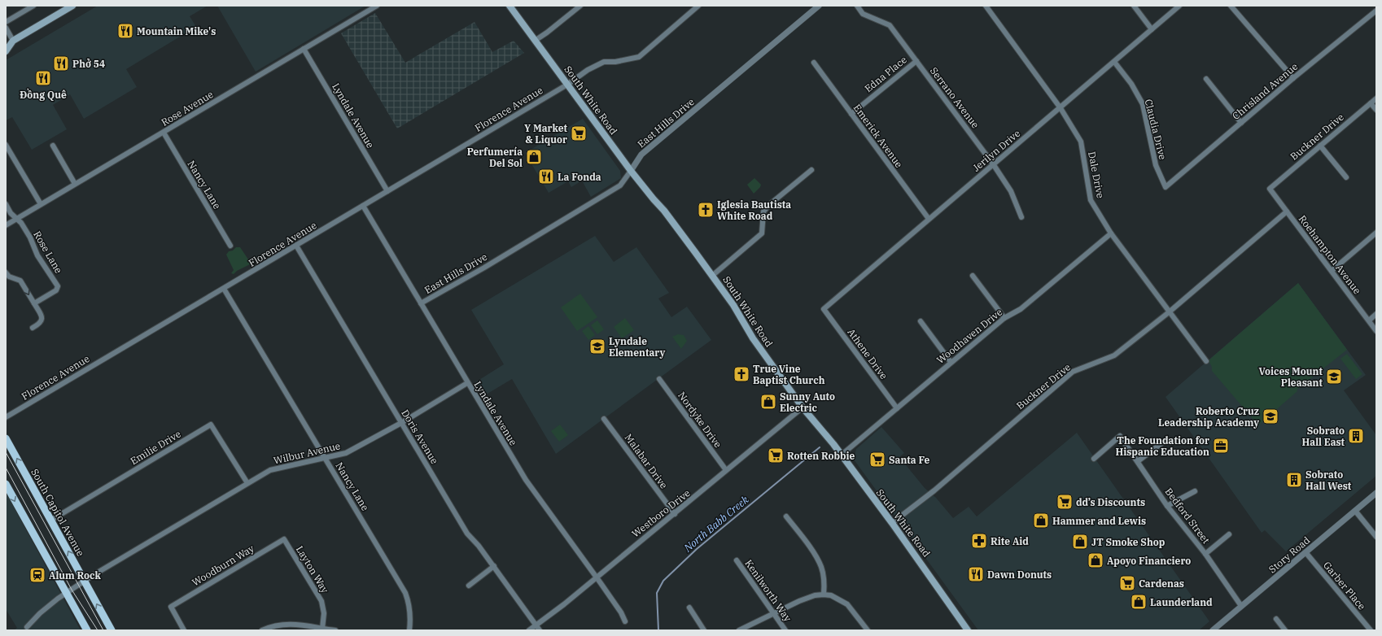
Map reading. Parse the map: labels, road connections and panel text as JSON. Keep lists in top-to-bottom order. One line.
{"streets":{"main road":["South White Road","South Capitol Avenue"],"street":["Edna Place","Chrisland Avenue","Serrano Avenue","Rose Avenue","Florence Avenue","Lyndale Avenue","East Hills Drive","Claudia Drive","Emerick Avenue","Buckner Drive","Jerilyn Drive","Dale Drive","Nancy Lane","Rose Lane","Roehampton Avenue","Woodhaven Drive","Athene Drive","Nordyke Drive","Doris Avenue","Emilie Drive","Wilbur Avenue","Malabar Drive","Westboro Drive","Bedford Street","Story Road","Woodburn Way","Layton Way","Garber Place","Kenilworth Way"]},"crossings":[["Edna Place","Serrano Avenue"],["Edna Place","Emerick Avenue"],["Chrisland Avenue","Claudia Drive"],["Serrano Avenue","Jerilyn Drive"],["South White Road","Florence Avenue"],["South White Road","East Hills Drive"],["South White Road","Buckner Drive"],["South White Road","Woodhaven Drive"],["South White Road","Westboro Drive"],["Rose Avenue","Lyndale Avenue"],["Rose Avenue","Nancy Lane"],["Rose Avenue","Rose Lane"],["Florence Avenue","Lyndale Avenue"],["Florence Avenue","Nancy Lane"],["Florence Avenue","Doris Avenue"],["Lyndale Avenue","East Hills Drive"],["Lyndale Avenue","Wilbur Avenue"],["Lyndale Avenue","Westboro Drive"],["Claudia Drive","Jerilyn Drive"],["Emerick Avenue","Jerilyn Drive"],["Buckner Drive","Dale Drive"],["Buckner Drive","Roehampton Avenue"],["Jerilyn Drive","Dale Drive"],["Jerilyn Drive","Athene Drive"],["Dale Drive","Woodhaven Drive"],["Nancy Lane","Wilbur Avenue"],["Woodhaven Drive","Athene Drive"],["Nordyke Drive","Westboro Drive"],["Doris Avenue","Wilbur Avenue"],["Doris Avenue","Westboro Drive"],["Emilie Drive","Wilbur Avenue"],["Emilie Drive","South Capitol Avenue"],["Wilbur Avenue","South Capitol Avenue"],["Malabar Drive","Westboro Drive"],["Bedford Street","Story Road"],["Story Road","Garber Place"],["Woodburn Way","Layton Way"]],"water":["North Babb Creek"],"places":{"restaurant":["Mountain Mike's","Phở 54","Đồng Quê","La Fonda","Dawn Donuts"],"supermarket":["Y Market & Liquor","Rotten Robbie","Santa Fe","dd’s Discounts","Cardenas"],"shop":["Perfumería Del Sol","Sunny Auto Electric","Hammer and Lewis","JT Smoke Shop","Apoyo Financiero","Launderland"],"church":["Iglesia Bautista White Road","True Vine Baptist Church"],"school or university":["Lyndale Elementary","Voices Mount Pleasant","Roberto Cruz Leadership Academy"],"building":["Sobrato Hall East","Sobrato Hall West"],"office":["The Foundation for Hispanic Education"],"pharmacy":["Rite Aid"],"station":["Alum Rock"]}}
